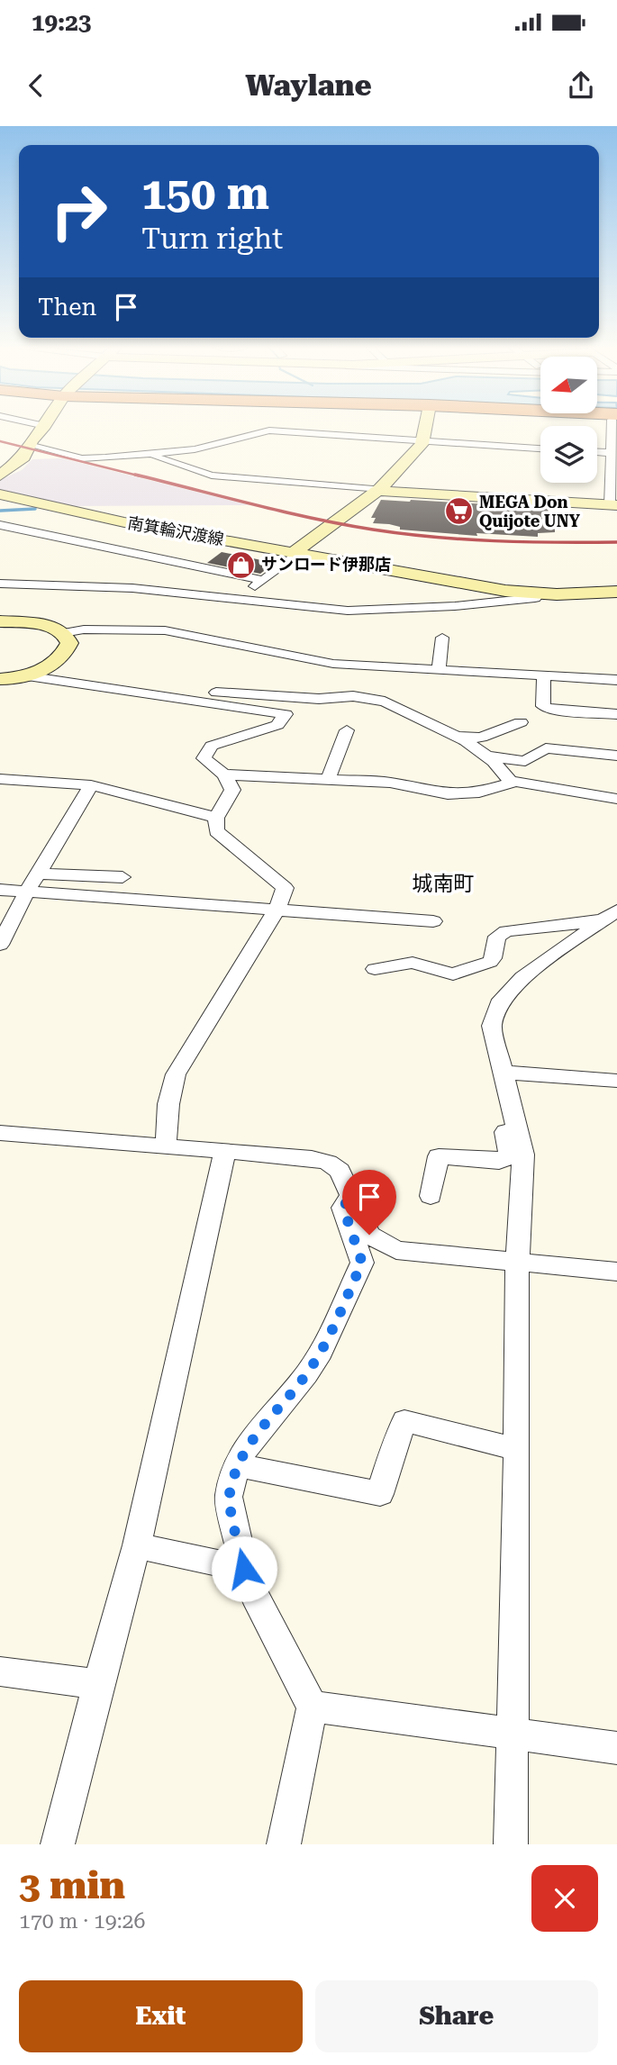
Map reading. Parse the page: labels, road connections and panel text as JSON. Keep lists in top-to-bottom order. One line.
{"streets":{"street":["南箕輪沢渡線"]},"districts":["城南町"],"places":{"supermarket":["MEGA Don Quijote UNY"],"shop":["サンロード伊那店"]},"north":"left","page":{"status":"19:23","header":"Waylane","turn":["150 m","Turn right"],"then":"Then","heading":["3 min","170 m · 19:26"],"buttons":["Exit","Share"]}}
